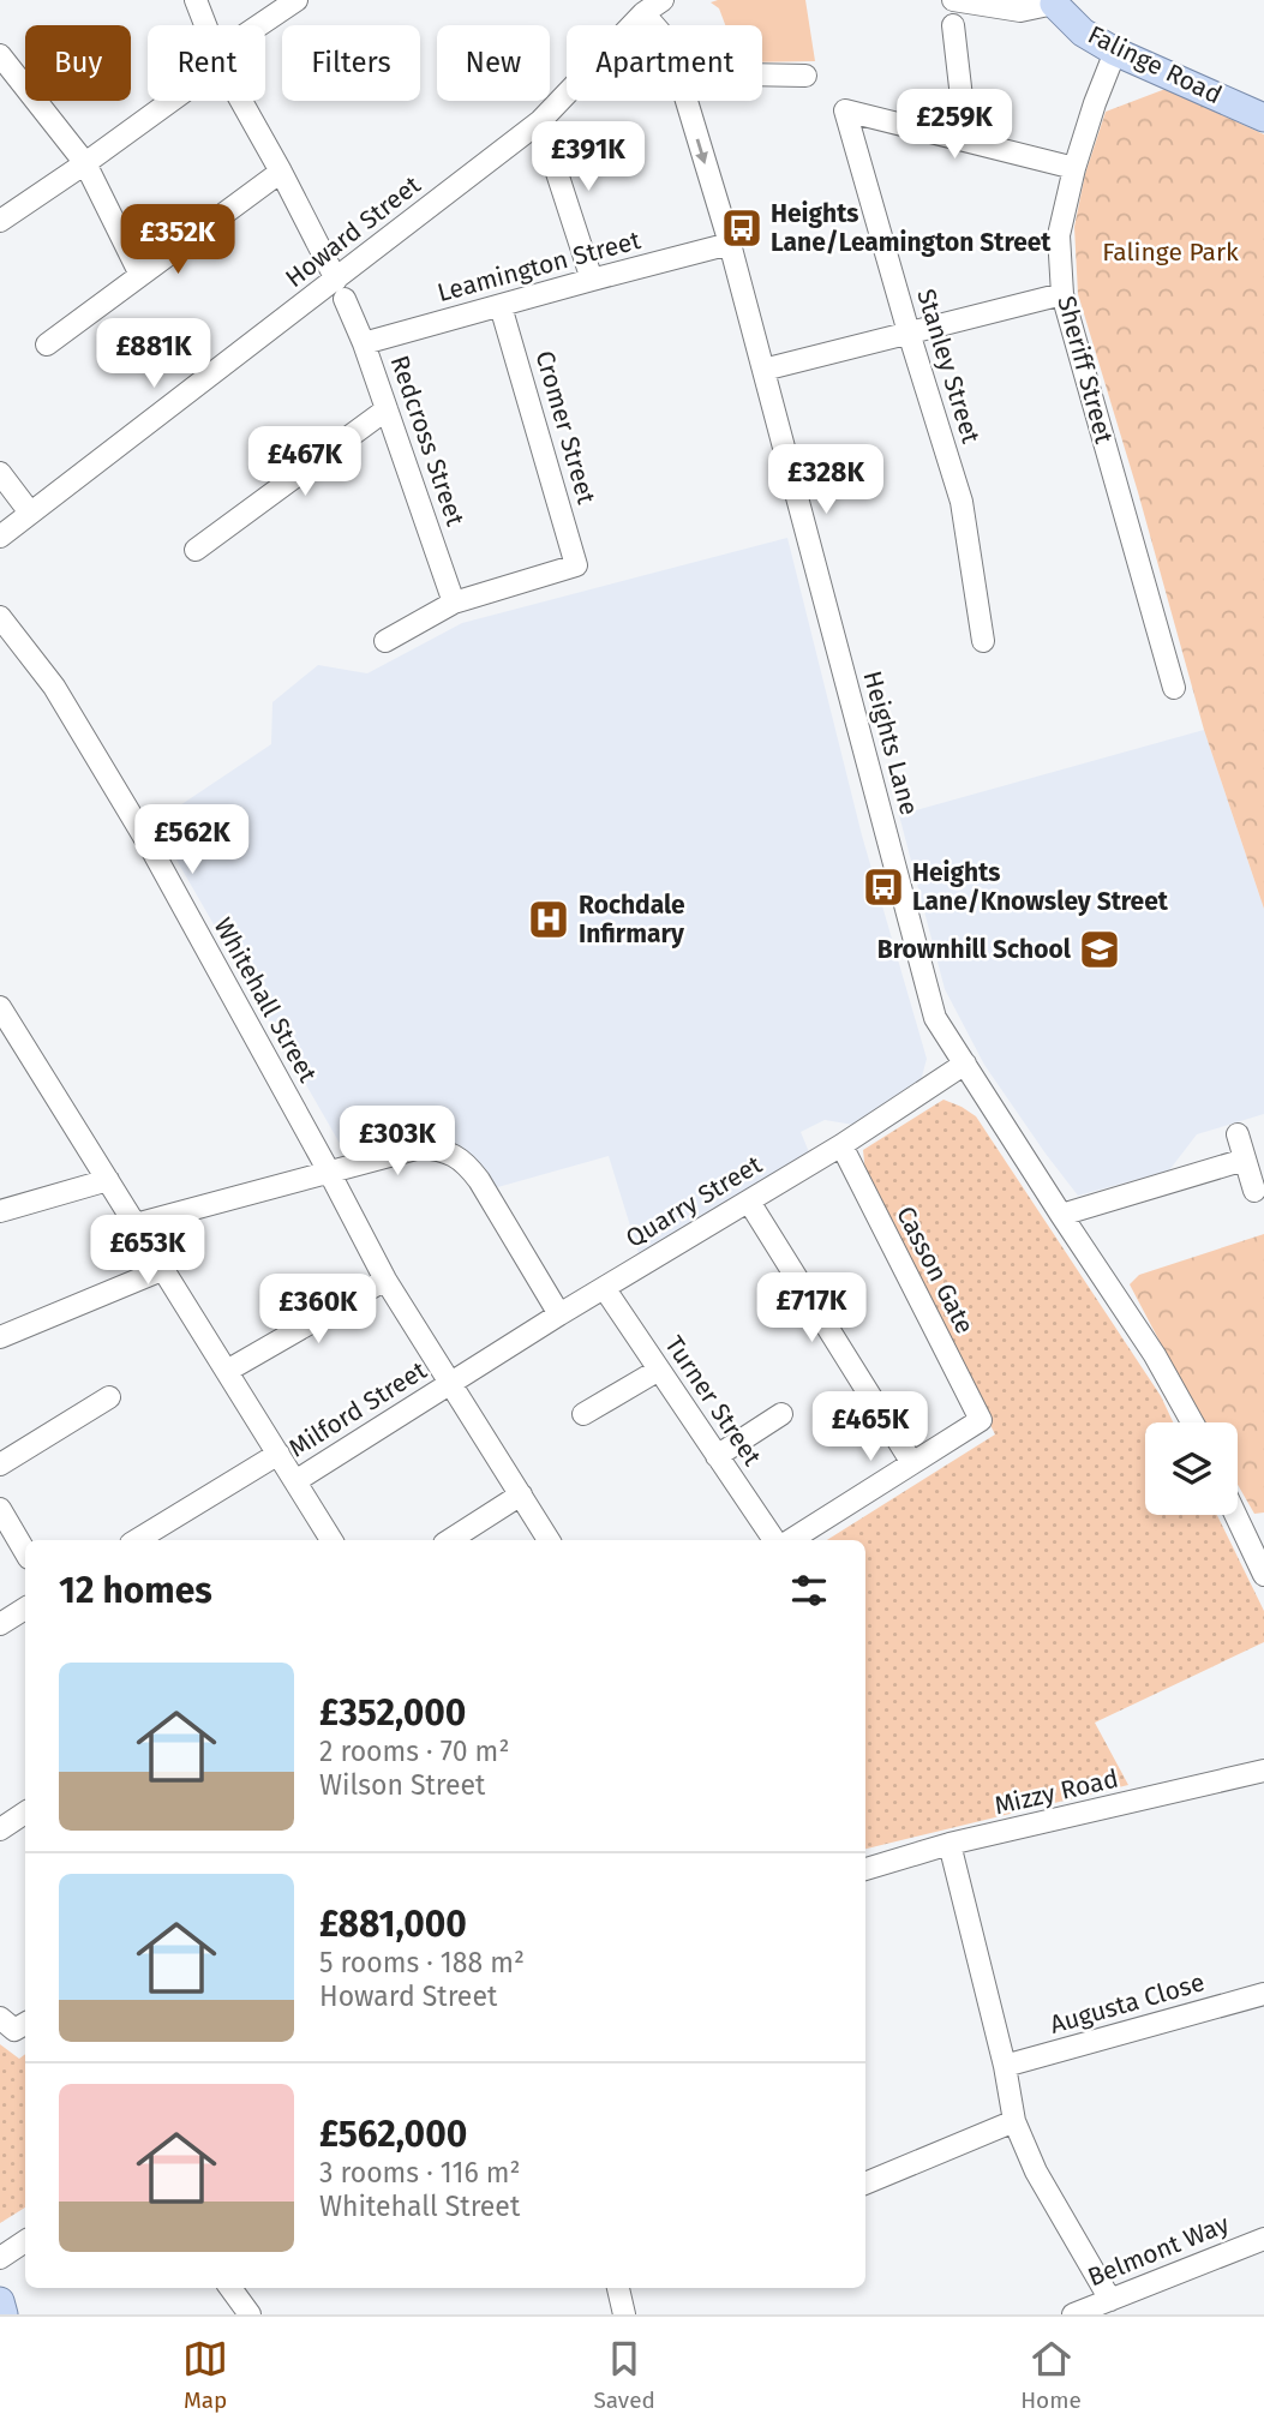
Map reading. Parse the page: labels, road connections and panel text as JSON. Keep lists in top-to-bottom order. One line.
{"streets":{"main road":["Falinge Road"],"street":["Howard Street","Leamington Street","Stanley Street","Sheriff Street","Cromer Street","Redcross Street","Heights Lane","Whitehall Street","Quarry Street","Casson Gate","Turner Street","Milford Street","Mizzy Road","Augusta Close","Belmont Way"]},"crossings":[["Falinge Road","Sheriff Street"],["Howard Street","Redcross Street"],["Howard Street","Heights Lane"],["Leamington Street","Cromer Street"],["Leamington Street","Redcross Street"],["Leamington Street","Heights Lane"],["Cromer Street","Redcross Street"],["Heights Lane","Quarry Street"],["Whitehall Street","Quarry Street"],["Whitehall Street","Milford Street"],["Quarry Street","Casson Gate"],["Quarry Street","Turner Street"],["Quarry Street","Milford Street"]],"parks":["Falinge Park"],"places":{"bus stop":["Heights Lane/Leamington Street","Heights Lane/Knowsley Street"],"hospital":["Rochdale Infirmary"],"school or university":["Brownhill School"]},"page":{"chip":["Buy","Rent","Filters","New","Apartment"],"price":["£259K","£391K","£352K","£881K","£467K","£328K","£562K","£303K","£653K","£717K","£360K","£465K"],"heading":"12 homes","list":[{"name":"£352,000","note":"2 rooms · 70 m² · Wilson Street"},{"name":"£881,000","note":"5 rooms · 188 m² · Howard Street"},{"name":"£562,000","note":"3 rooms · 116 m² · Whitehall Street"}],"tabs":["Map","Saved","Home"]}}
